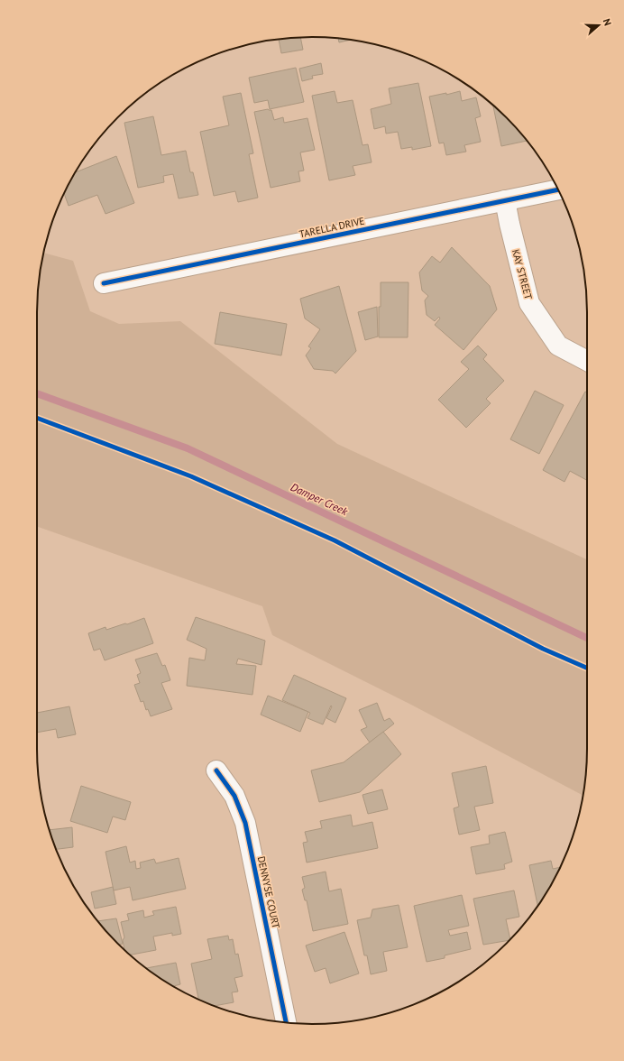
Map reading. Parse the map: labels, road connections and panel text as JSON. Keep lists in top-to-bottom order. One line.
{"streets":{"street":["TARELLA DRIVE","KAY STREET","DENNYSE COURT"]},"crossings":[["TARELLA DRIVE","KAY STREET"]],"water":["Damper Creek"],"north":"right"}
